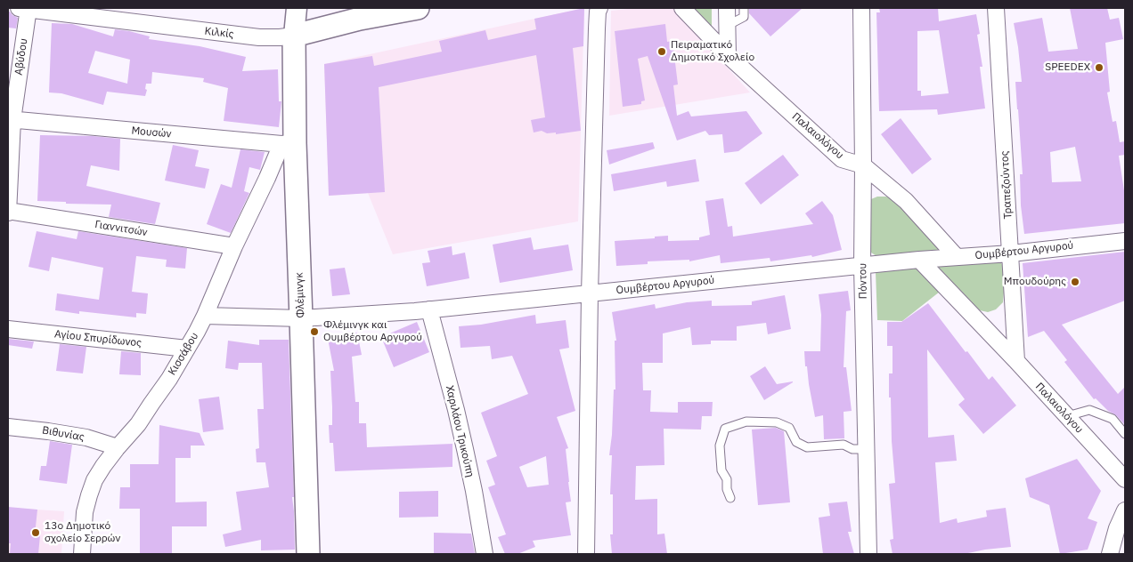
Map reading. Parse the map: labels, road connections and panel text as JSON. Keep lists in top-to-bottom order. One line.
{"streets":{"main road":["Κιλκίς","Φλέμινγκ"],"street":["Αβύδου","Μουσών","Παλαιολόγου","Τραπεζούντος","Γιαννιτσών","Ουμβέρτου Αργυρού","Πόντου","Αγίου Σπυρίδωνος","Κισσάβου","Χαριλάου Τρικούπη","Βιθυνίας"]},"crossings":[["Κιλκίς","Αβύδου"],["Κιλκίς","Φλέμινγκ"],["Αβύδου","Μουσών"],["Αβύδου","Γιαννιτσών"],["Μουσών","Φλέμινγκ"],["Μουσών","Κισσάβου"],["Παλαιολόγου","Τραπεζούντος"],["Παλαιολόγου","Ουμβέρτου Αργυρού"],["Παλαιολόγου","Πόντου"],["Τραπεζούντος","Ουμβέρτου Αργυρού"],["Γιαννιτσών","Κισσάβου"],["Ουμβέρτου Αργυρού","Πόντου"],["Ουμβέρτου Αργυρού","Φλέμινγκ"],["Ουμβέρτου Αργυρού","Κισσάβου"],["Ουμβέρτου Αργυρού","Χαριλάου Τρικούπη"],["Φλέμινγκ","Κισσάβου"],["Αγίου Σπυρίδωνος","Κισσάβου"],["Κισσάβου","Βιθυνίας"]],"places":["Πειραματικό Δημοτικό Σχολείο","SPEEDEX","Μπουδούρης","Φλέμινγκ και Ουμβέρτου Αργυρού","13ο Δημοτικό σχολείο Σερρών"]}
